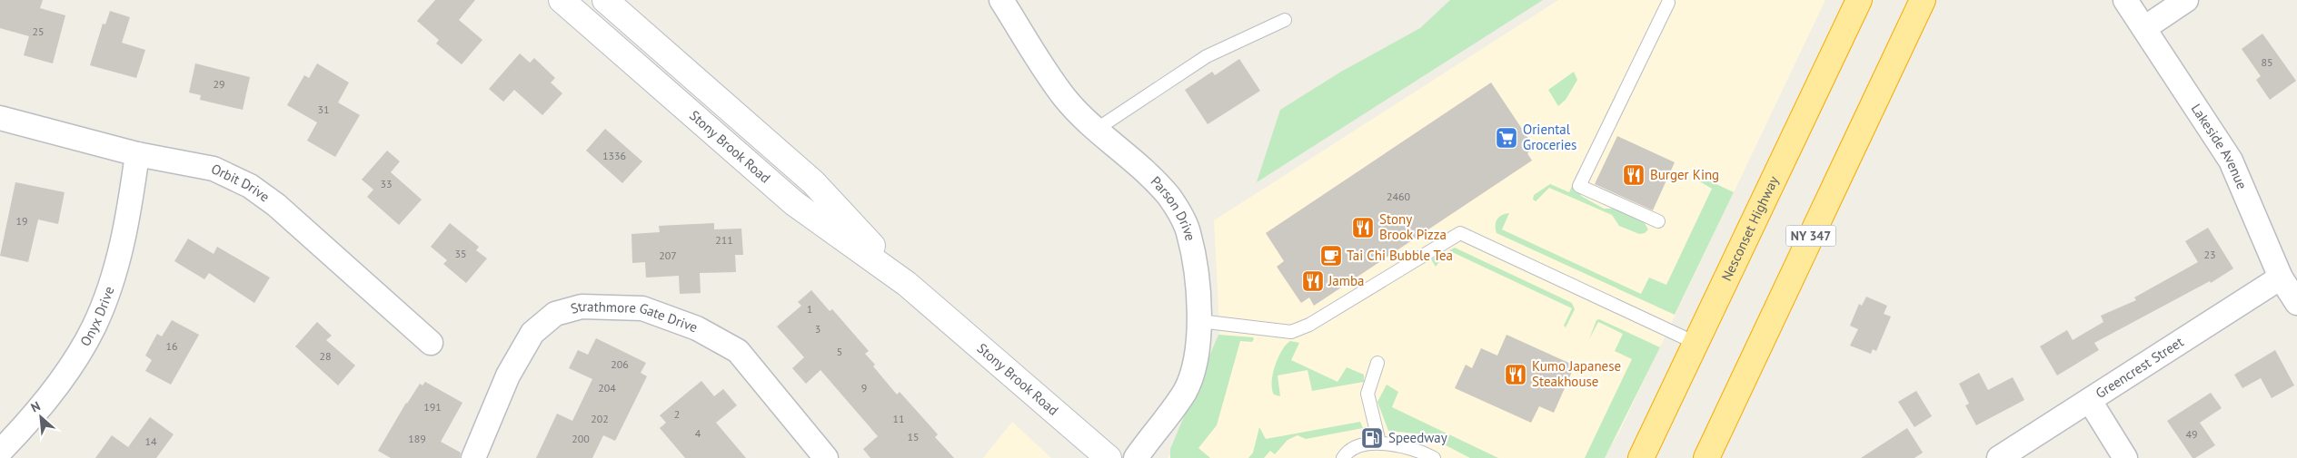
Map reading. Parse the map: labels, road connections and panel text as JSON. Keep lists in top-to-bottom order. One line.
{"streets":{"highway":["Nesconset Highway","NY 347"],"main road":["Stony Brook Road"],"street":["Lakeside Avenue","Orbit Drive","Parson Drive","Onyx Drive","Strathmore Gate Drive","Greencrest Street"]},"crossings":[["Lakeside Avenue","Greencrest Street"],["Orbit Drive","Onyx Drive"]],"places":{"supermarket":["Oriental Groceries"],"restaurant":["Burger King","Stony Brook Pizza","Jamba","Kumo Japanese Steakhouse"],"cafe":["Tai Chi Bubble Tea"],"fuel station":["Speedway"]},"house_numbers":["25","85","29","31","1336","33","2460","19","211","35","23","207","1","3","16","5","28","206","204","9","191","2","202","11","4","49","15","189","200","14"],"north":"top left"}
